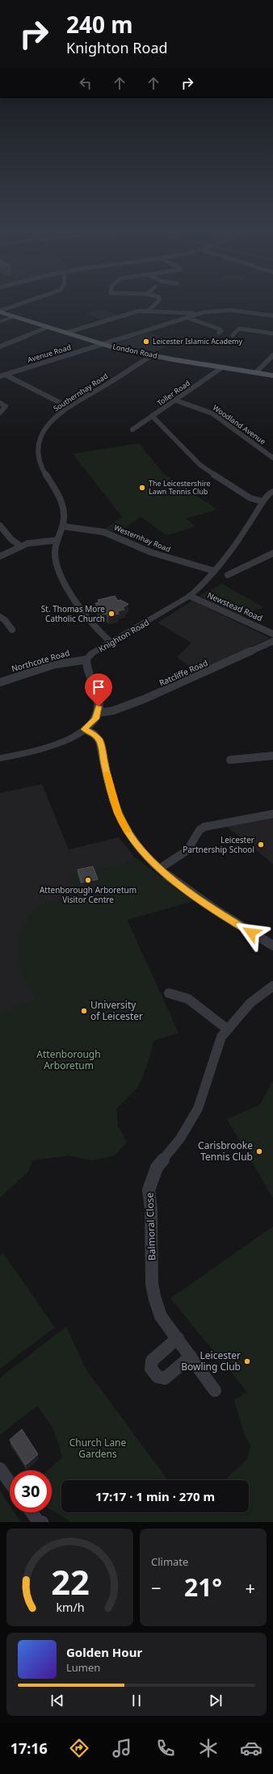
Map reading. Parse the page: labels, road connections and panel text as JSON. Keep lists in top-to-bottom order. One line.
{"streets":{"main road":["London Road"],"street":["Avenue Road","Southernhay Road","Toller Road","Woodland Avenue","Westernhay Road","Newstead Road","Knighton Road","Northcote Road","Ratcliffe Road","Balmoral Close"]},"crossings":[["London Road","Avenue Road"],["London Road","Southernhay Road"],["London Road","Toller Road"],["Southernhay Road","Westernhay Road"],["Southernhay Road","Knighton Road"],["Toller Road","Woodland Avenue"],["Westernhay Road","Knighton Road"],["Newstead Road","Knighton Road"],["Knighton Road","Northcote Road"]],"parks":["Attenborough Arboretum","Church Lane Gardens"],"places":["Leicester Islamic Academy","The Leicestershire Lawn Tennis Club","St. Thomas More Catholic Church","Leicester Partnership School","Attenborough Arboretum Visitor Centre","University of Leicester","Carisbrooke Tennis Club","Leicester Bowling Club"],"page":{"turn":["240 m","Knighton Road"],"limit":"30","trip":"17:17 · 1 min · 270 m","tile":"Climate","heat":["−","21°","+"],"song":["Golden Hour","Lumen"],"tabs":"17:16","gauge":["22","km/h"]}}
